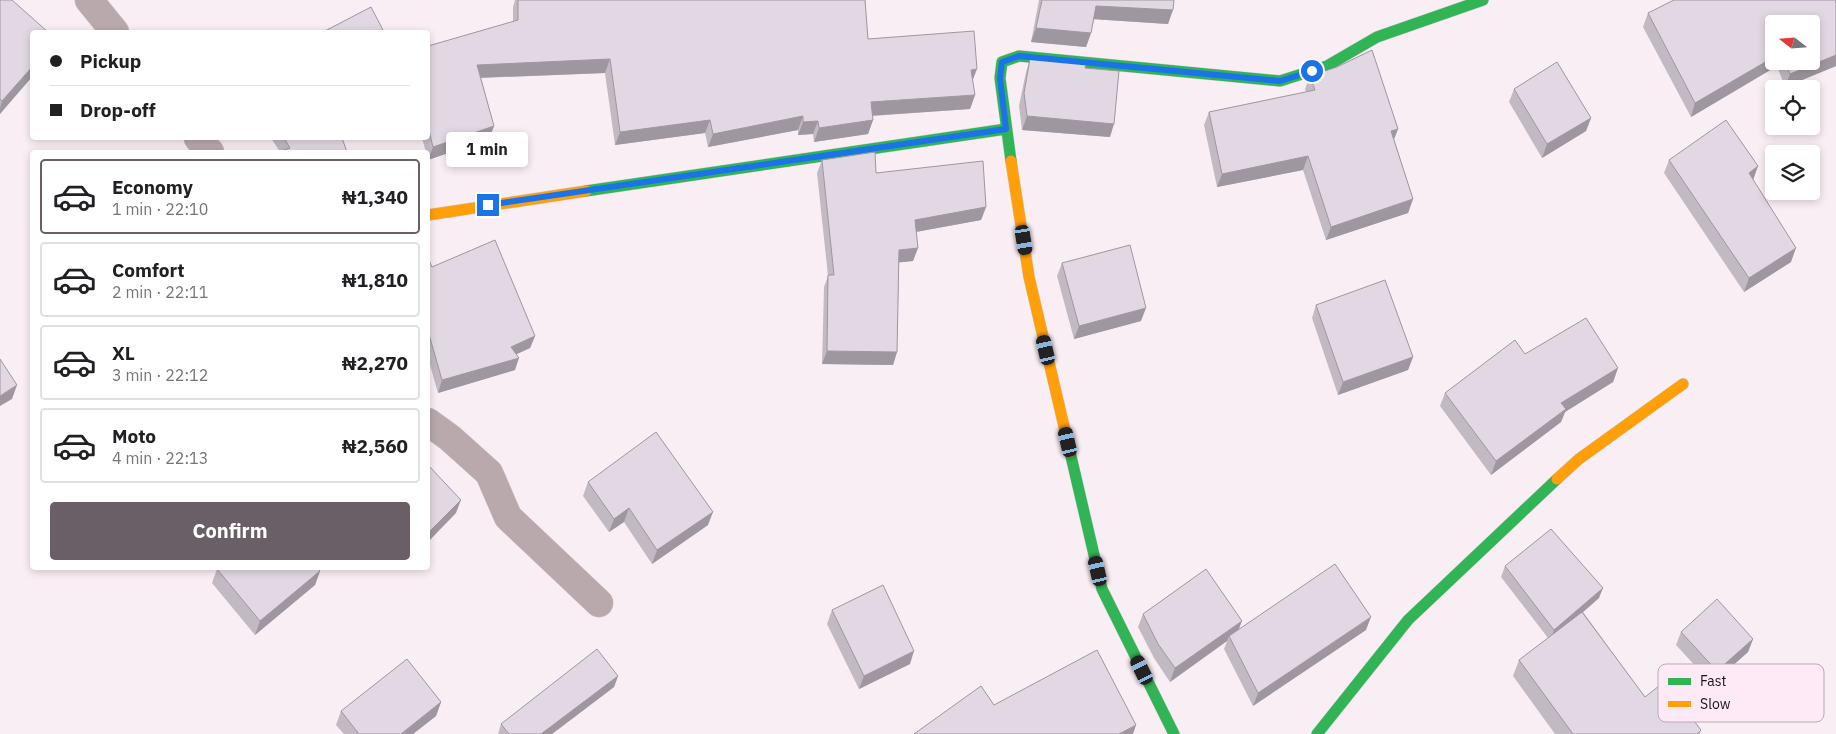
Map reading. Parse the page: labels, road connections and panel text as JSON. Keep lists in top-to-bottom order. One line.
{"legend":["Fast","Slow"],"north":"left","page":{"banner":["Pickup","Drop-off"],"bubble":"1 min","list":[{"name":"Economy","note":"1 min · 22:10","value":"₦1,340"},{"name":"Comfort","note":"2 min · 22:11","value":"₦1,810"},{"name":"XL","note":"3 min · 22:12","value":"₦2,270"},{"name":"Moto","note":"4 min · 22:13","value":"₦2,560"}],"buttons":"Confirm"}}
